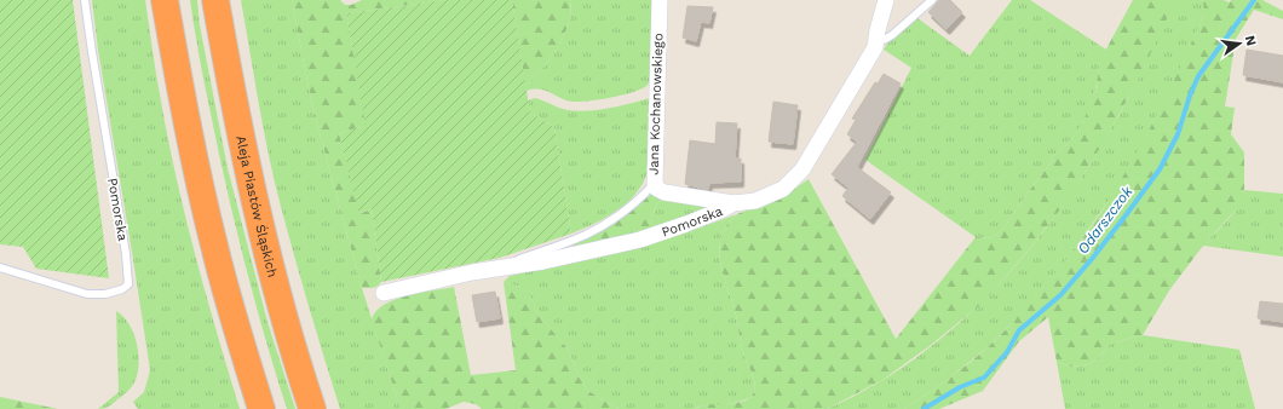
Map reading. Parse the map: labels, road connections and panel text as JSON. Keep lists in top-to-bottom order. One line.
{"streets":{"highway":["Aleja Piastów Śląskich"],"street":["Jana Kochanowskiego","Pomorska"]},"crossings":[["Jana Kochanowskiego","Pomorska"]],"water":["Odarszczok"],"north":"right"}
